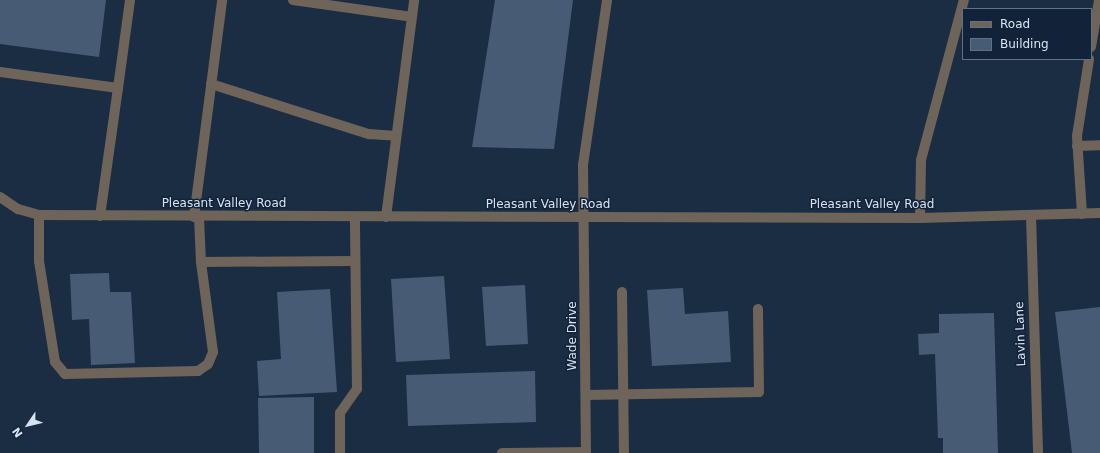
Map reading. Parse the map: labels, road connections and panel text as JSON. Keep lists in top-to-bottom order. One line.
{"streets":{"street":["Pleasant Valley Road","Lavin Lane","Wade Drive"]},"crossings":[["Pleasant Valley Road","Lavin Lane"],["Pleasant Valley Road","Wade Drive"]],"legend":["Road","Building"],"north":"bottom left"}
